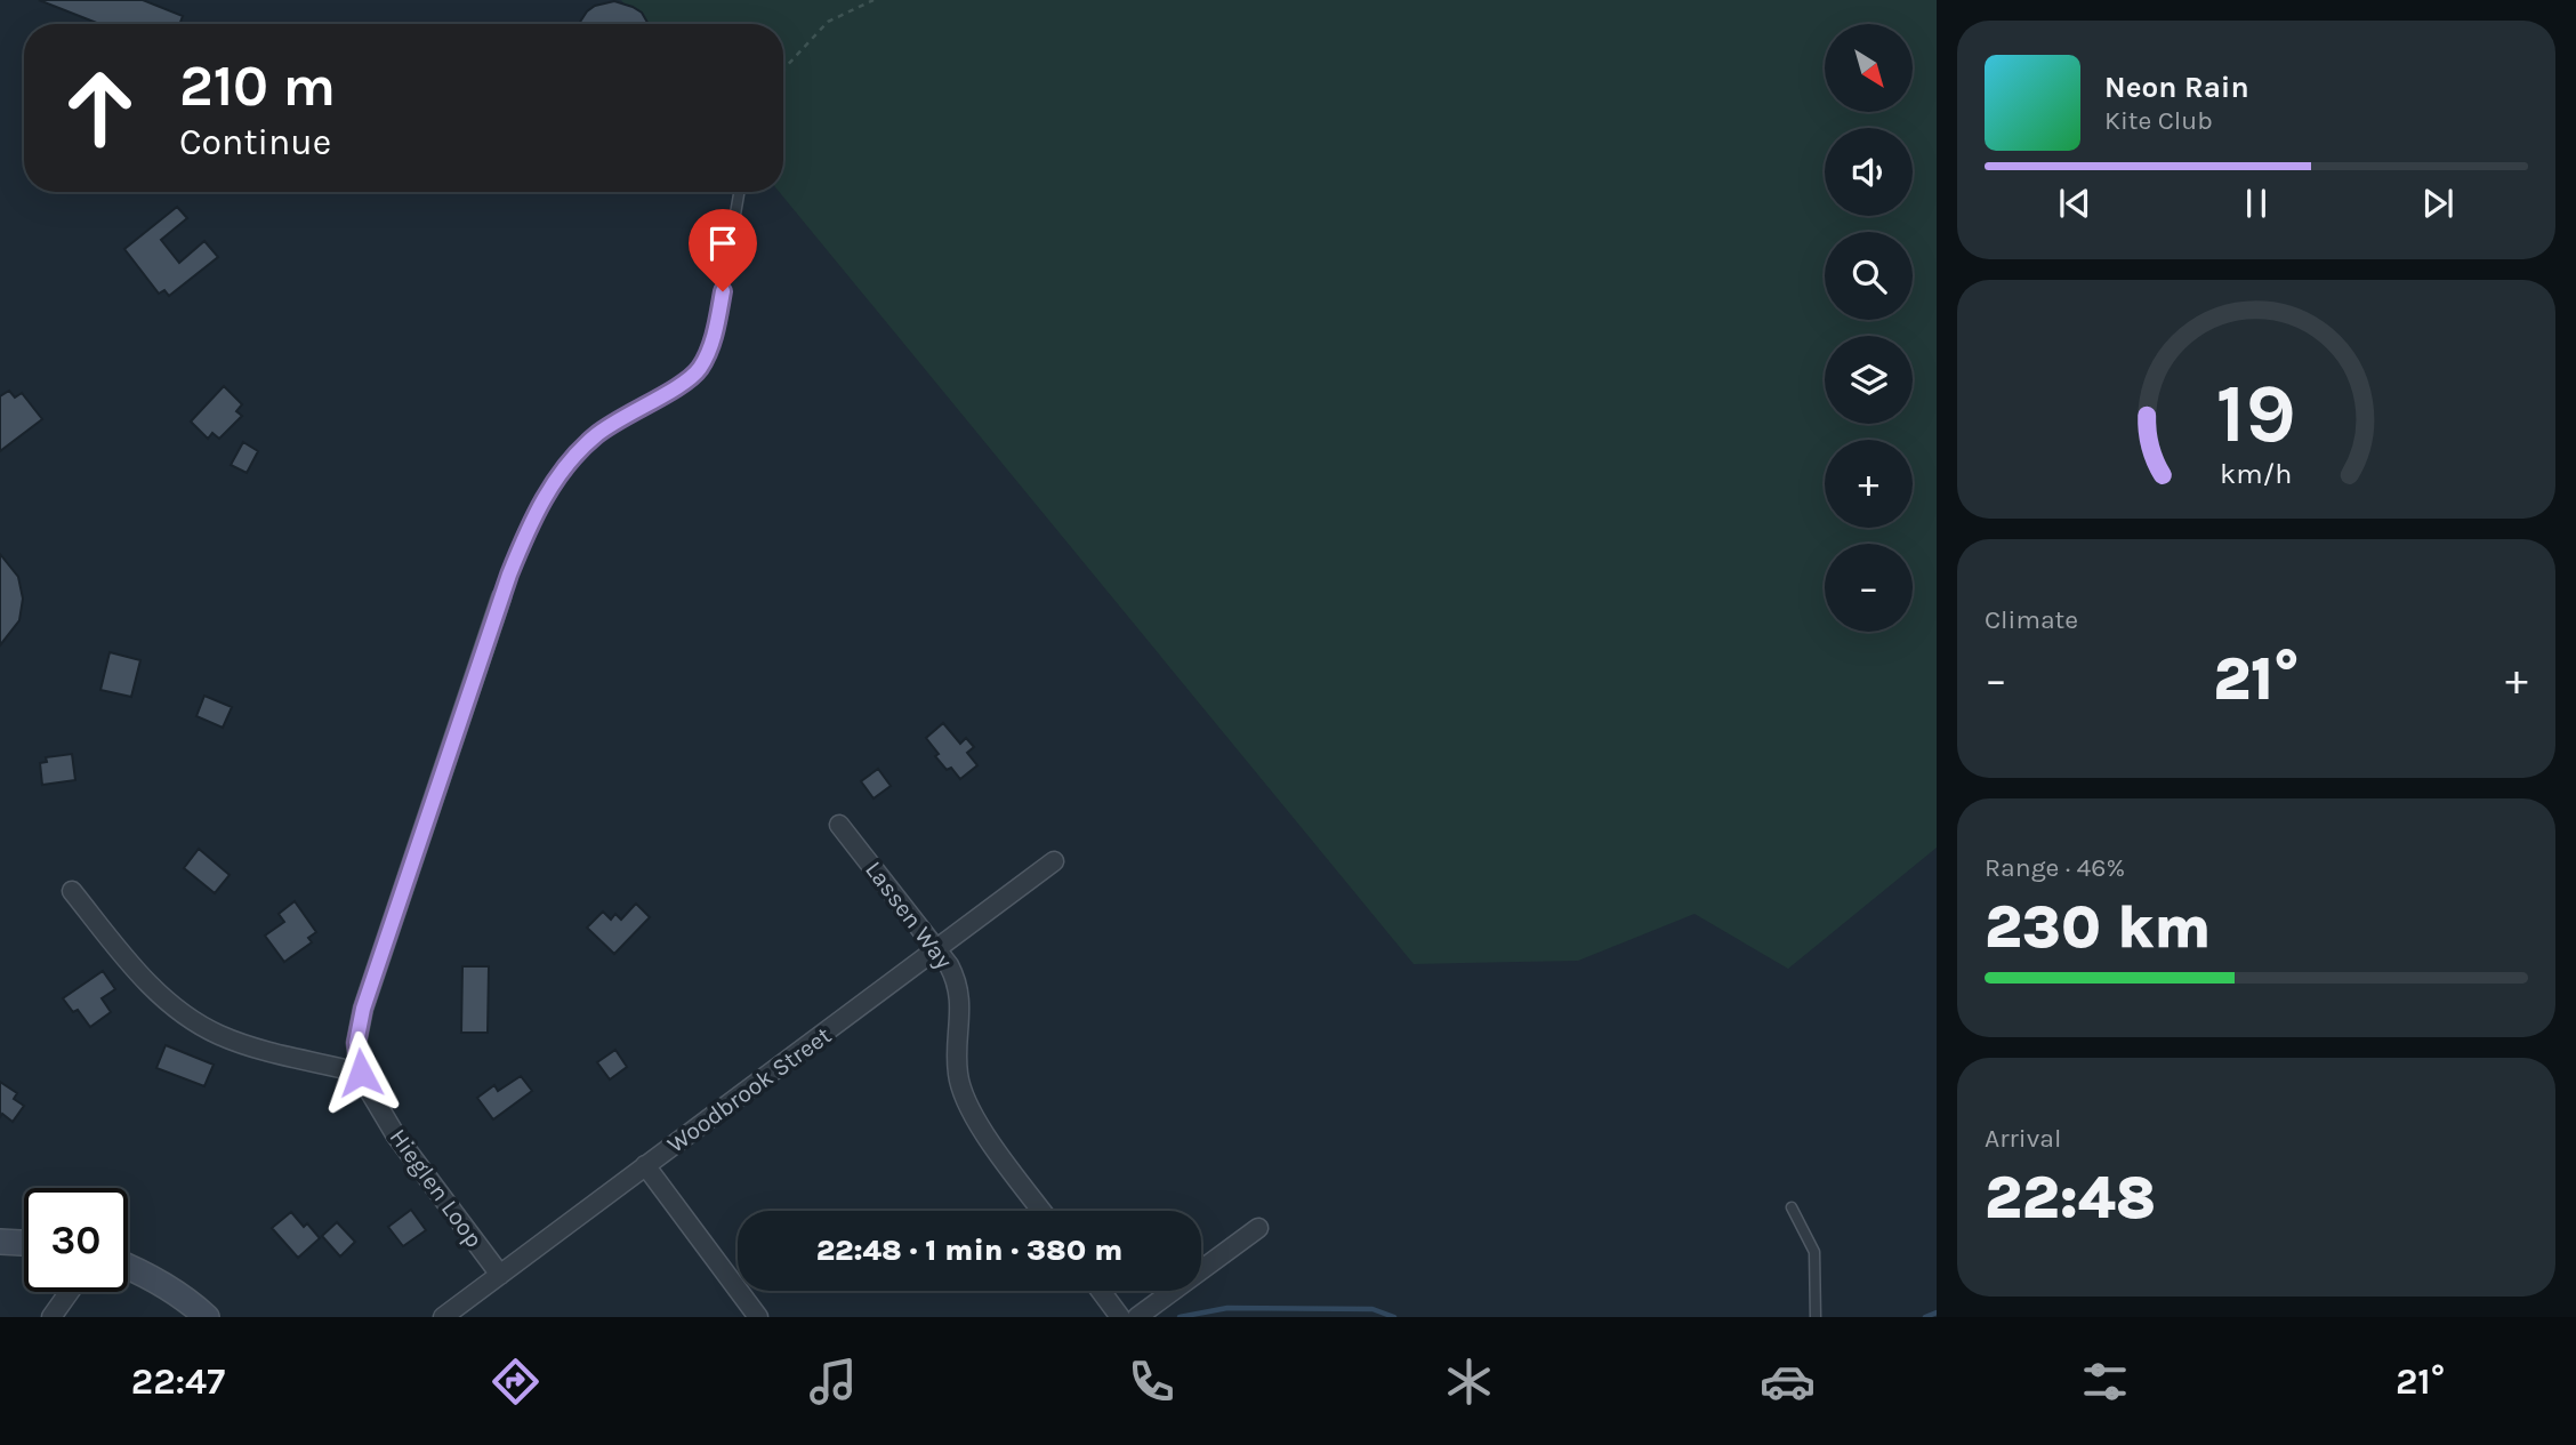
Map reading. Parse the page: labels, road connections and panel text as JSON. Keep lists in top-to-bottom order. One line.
{"streets":{"street":["Lassen Way","Woodbrook Street","Hieglen Loop"]},"crossings":[["Lassen Way","Woodbrook Street"],["Woodbrook Street","Hieglen Loop"]],"north":"bottom right","page":{"map_buttons":["+","−"],"turn":["210 m","Continue"],"song":["Neon Rain","Kite Club"],"tile":["Climate",["Range · 46%","230 km"],["Arrival","22:48"]],"heat":["−","21°","+"],"limit":"30","trip":"22:48 · 1 min · 380 m","tabs":["22:47","21°"],"gauge":["19","km/h"]}}
